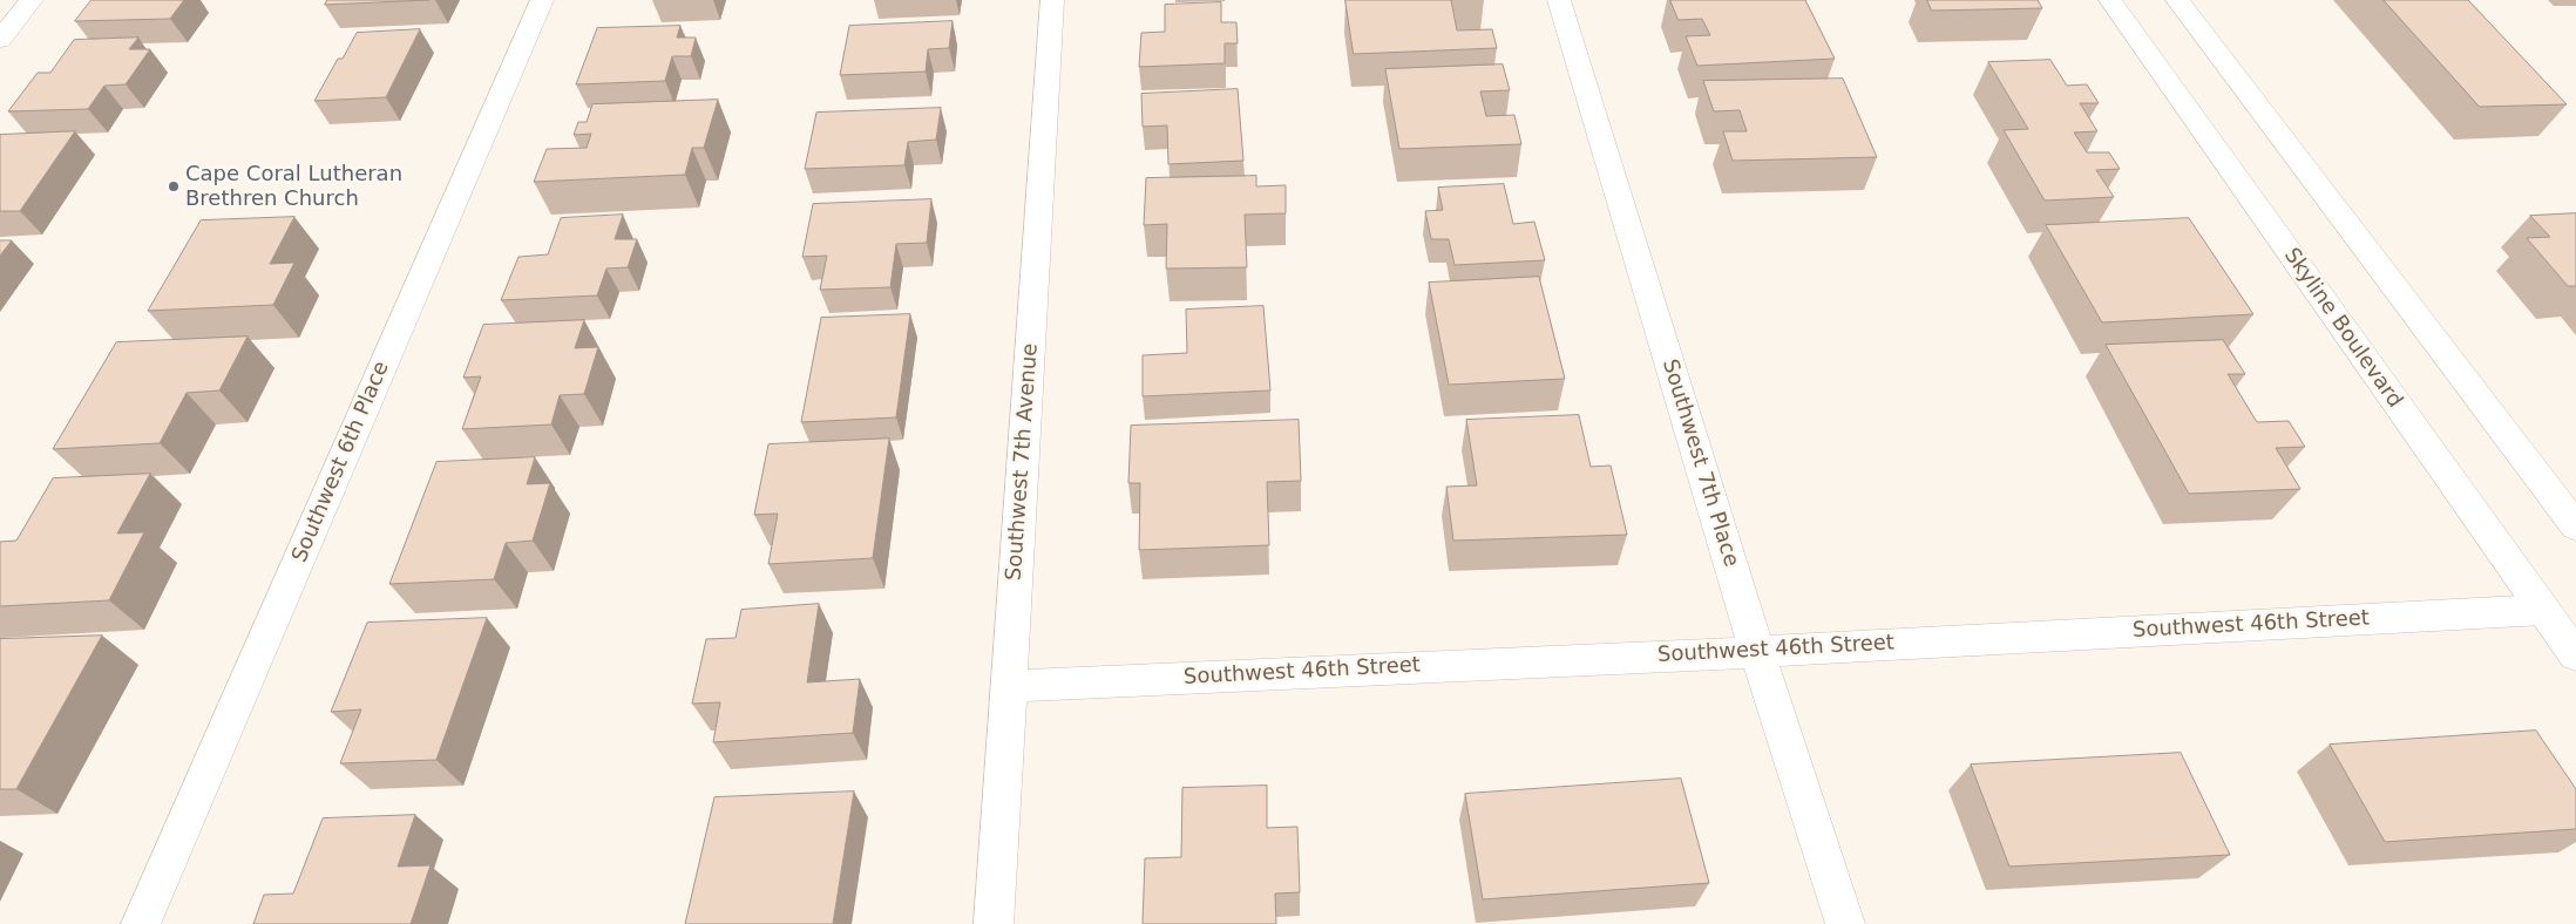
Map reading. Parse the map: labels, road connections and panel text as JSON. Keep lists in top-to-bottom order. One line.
{"streets":{"street":["Skyline Boulevard","Southwest 6th Place","Southwest 7th Avenue","Southwest 7th Place","Southwest 46th Street"]},"crossings":[["Skyline Boulevard","Southwest 46th Street"],["Southwest 7th Avenue","Southwest 46th Street"],["Southwest 7th Place","Southwest 46th Street"]],"places":["Cape Coral Lutheran Brethren Church"]}
